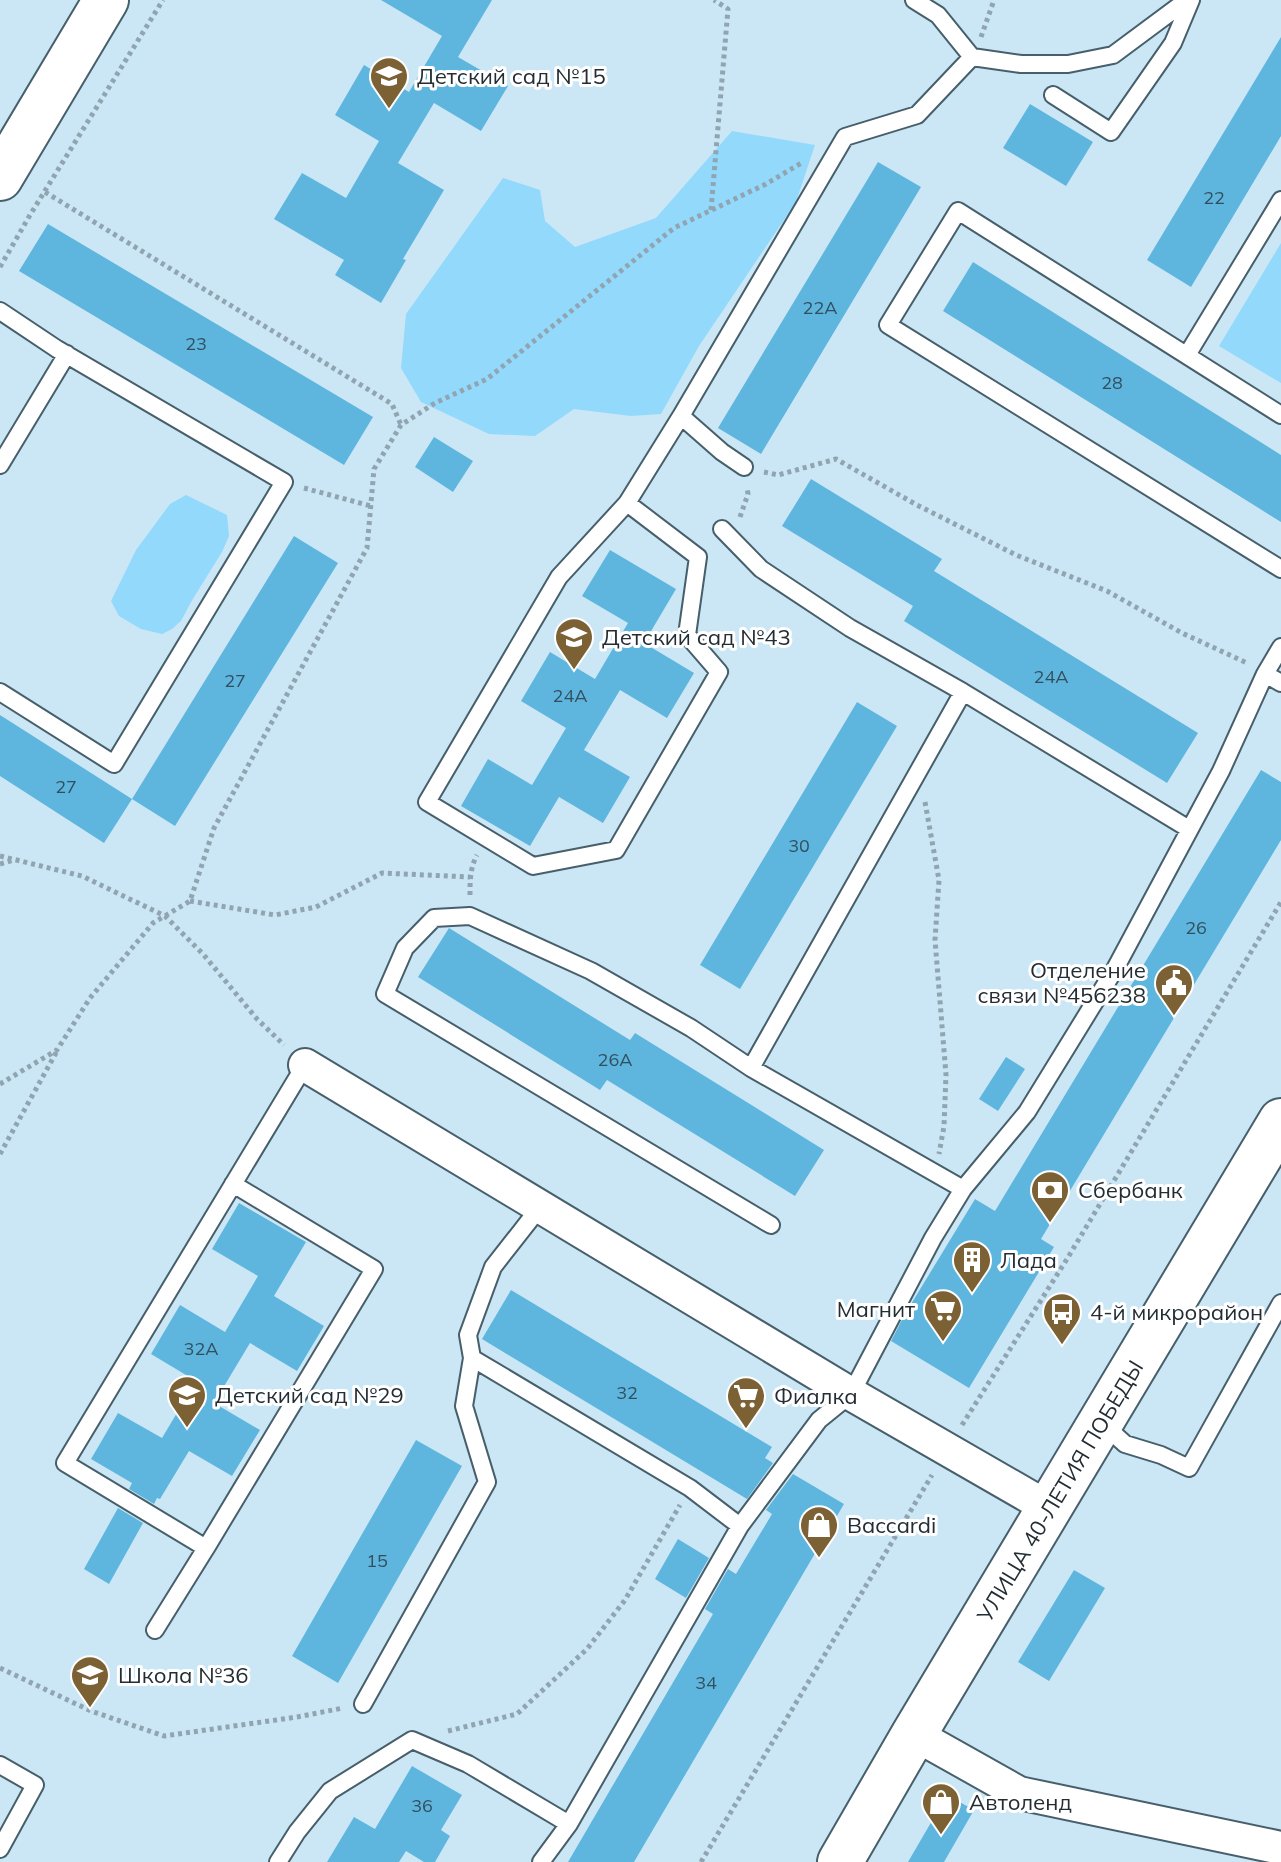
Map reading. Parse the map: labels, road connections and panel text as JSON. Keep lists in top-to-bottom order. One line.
{"streets":{"main road":["УЛИЦА 40-ЛЕТИЯ ПОБЕДЫ"]},"places":{"school or university":["Детский сад №15","Детский сад №43","Детский сад №29","Школа №36"],"public building":["Отделение связи №456238"],"bank":["Сбербанк"],"building":["Лада"],"supermarket":["Магнит","Фиалка"],"bus stop":["4-й микрорайон"],"shop":["Baccardi","Автоленд"]},"house_numbers":["22","22А","23","28","24А","27","24А","27","30","26","26А","32А","32","15","34","36"]}
